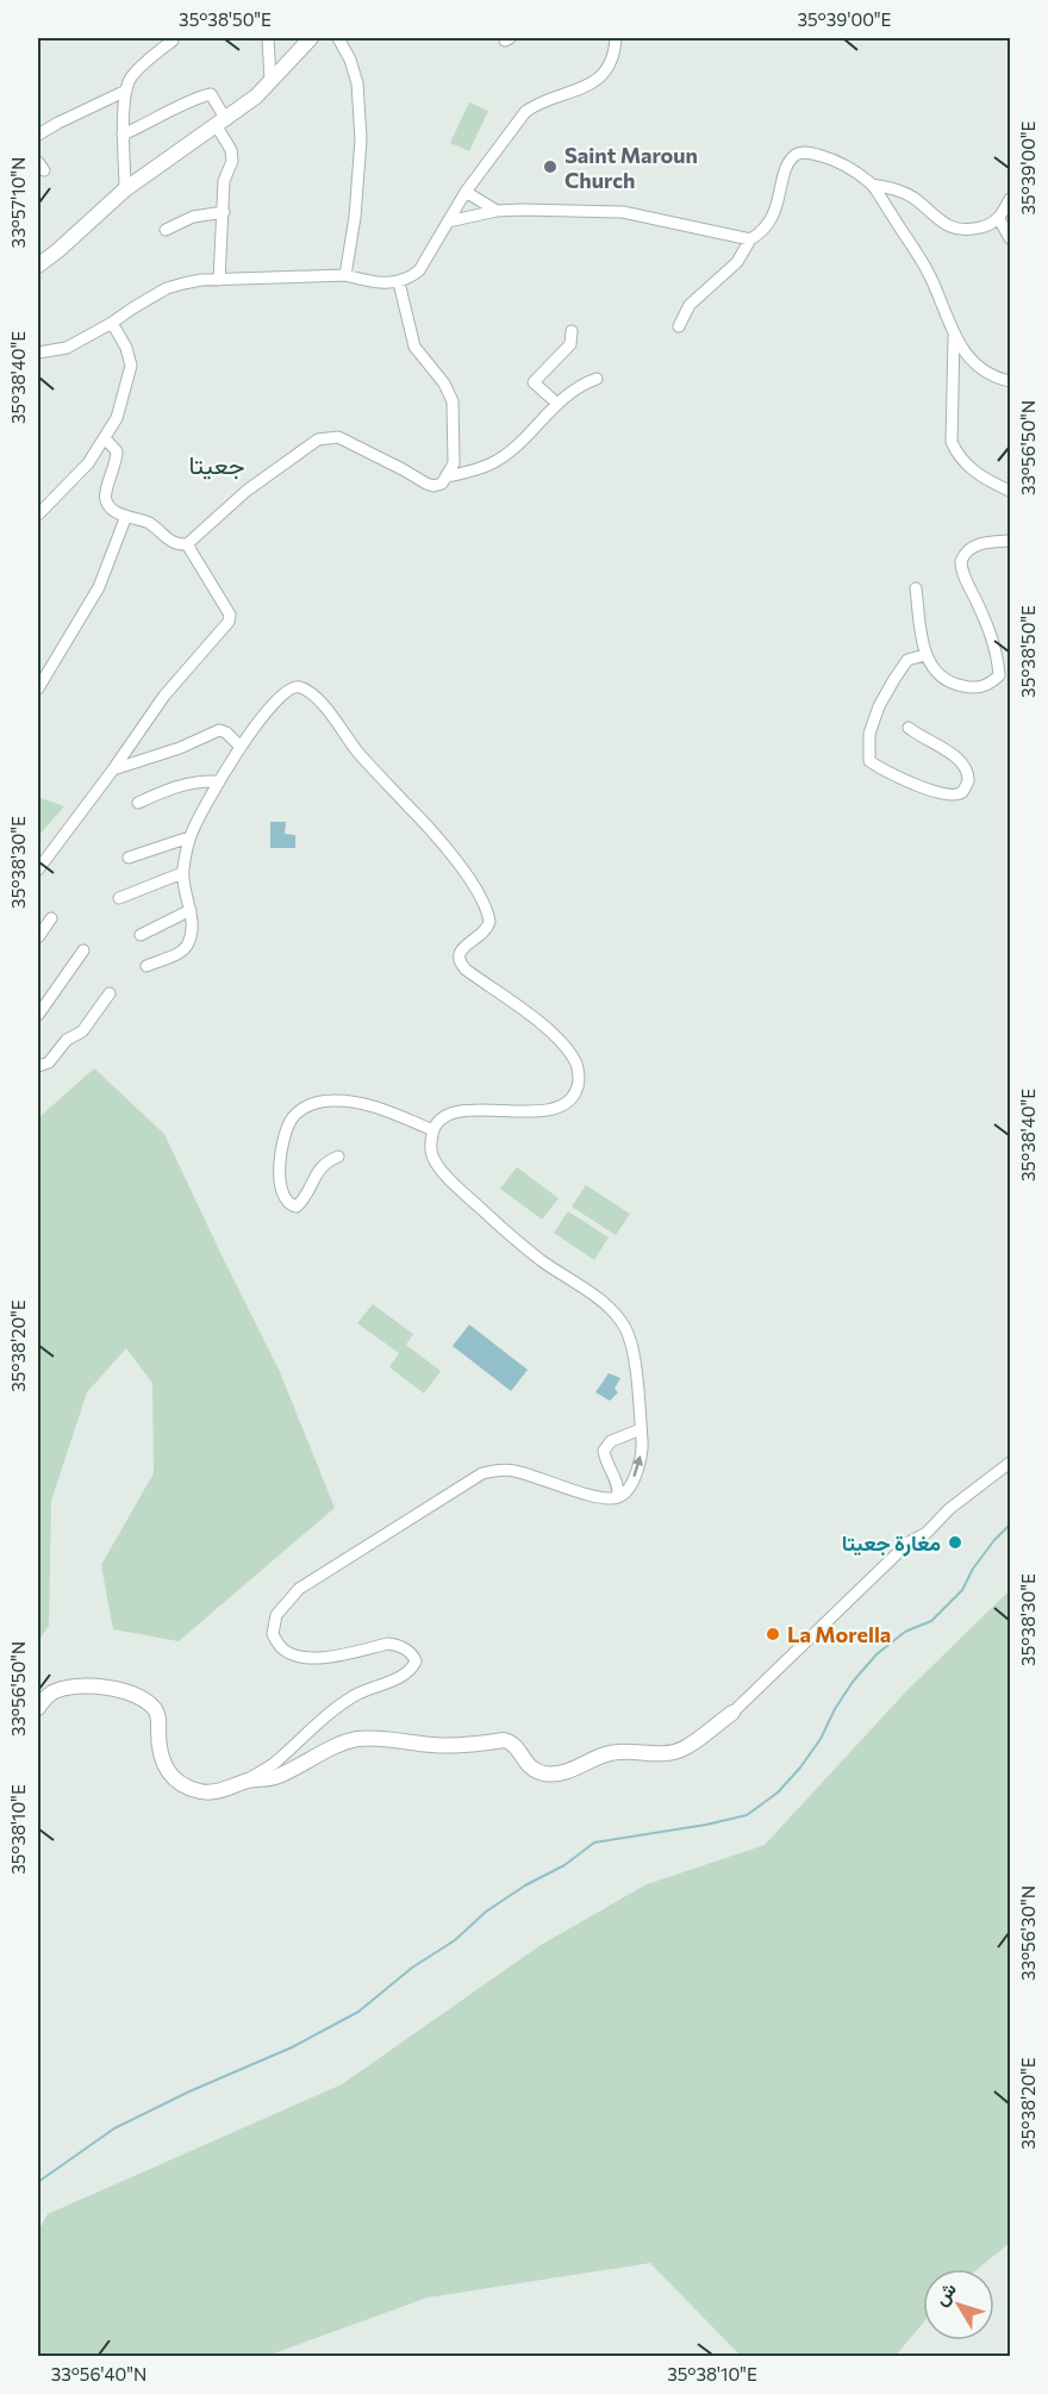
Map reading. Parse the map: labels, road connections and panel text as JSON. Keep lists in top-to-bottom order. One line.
{"districts":["جعيتا"],"places":["Saint Maroun Church","مغارة جعيتا","La Morella"],"north":"top left","coordinates":["35°38'50\"E","35°39'00\"E","33°57'10\"N","35°38'40\"E","33°56'50\"N","35°38'30\"E","35°38'20\"E","35°38'10\"E","33°56'30\"N","33°56'40\"N"]}
